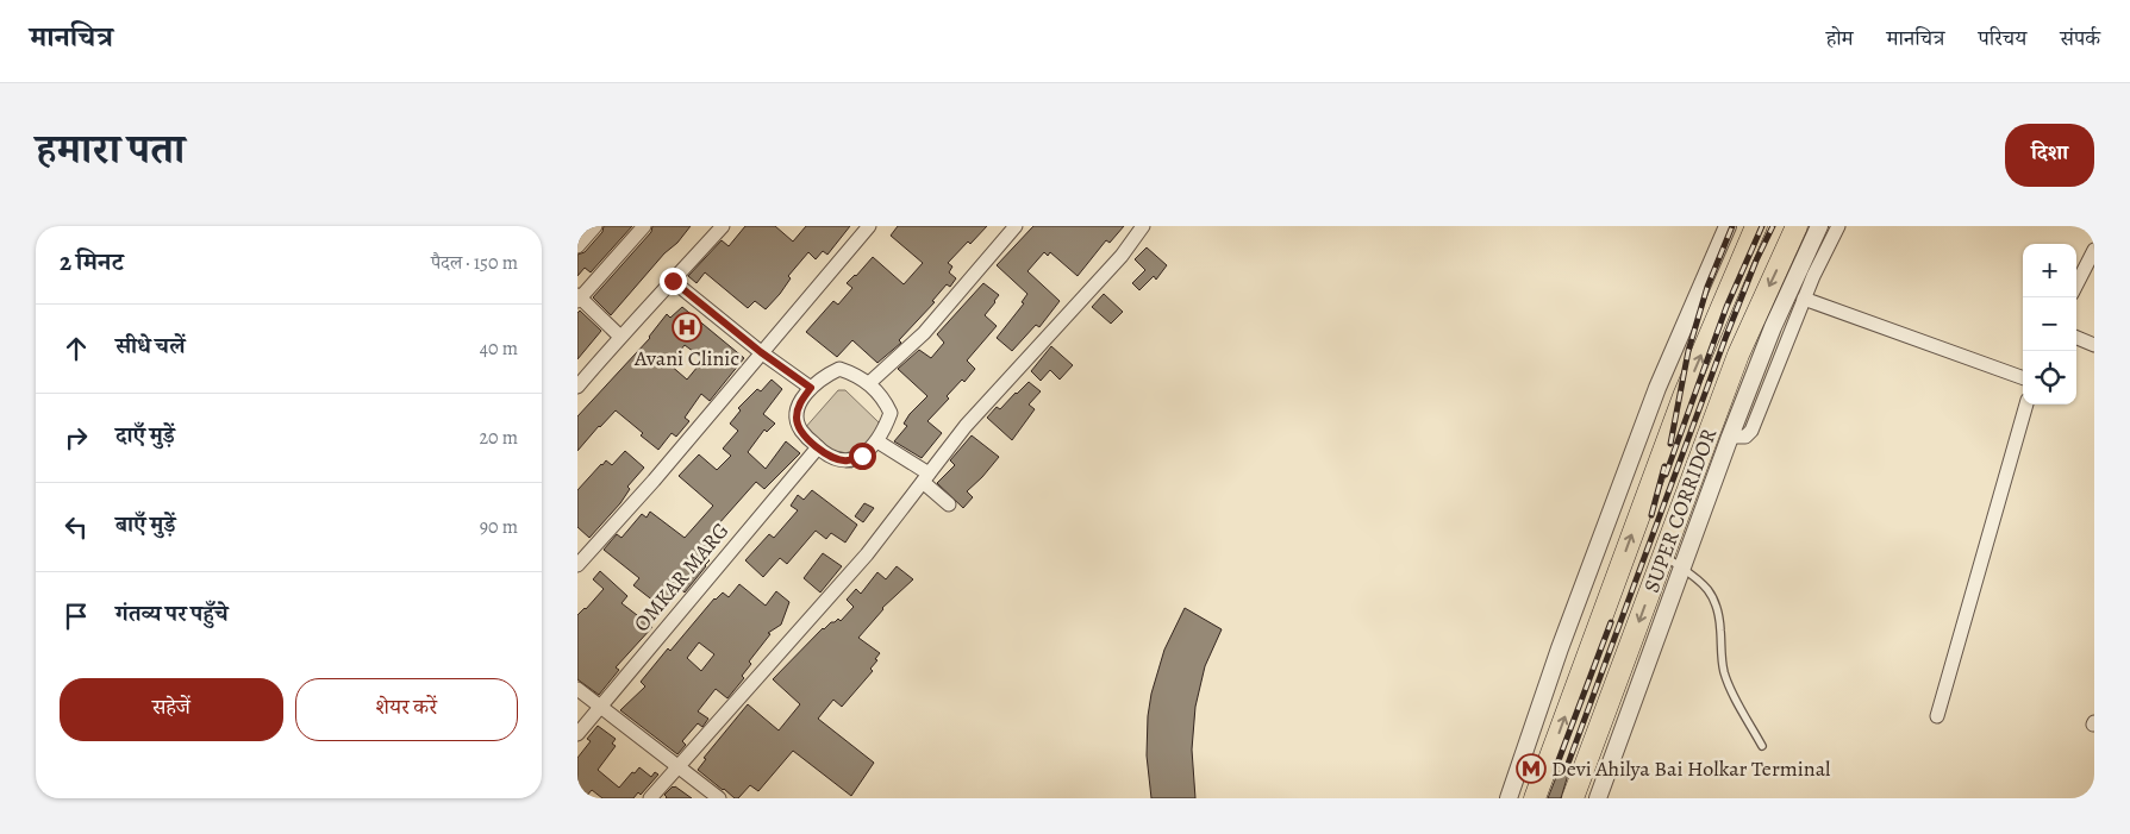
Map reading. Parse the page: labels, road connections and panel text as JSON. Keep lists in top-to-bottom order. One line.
{"streets":{"main road":["SUPER CORRIDOR"],"street":["OMKAR MARG"]},"places":{"hospital":["Avani Clinic"],"metro station":["Devi Ahilya Bai Holkar Terminal"]},"page":{"header":"मानचित्र","nav":["होम","मानचित्र","परिचय","संपर्क"],"title":"हमारा पता","buttons":["दिशा",["सहेजें","शेयर करें"]],"heading":["2 मिनट","पैदल · 150 m"],"map_buttons":["+","−"],"list":[["सीधे चलें","40 m"],["दाएँ मुड़ें","20 m"],["बाएँ मुड़ें","90 m"],"गंतव्य पर पहुँचे"]}}
